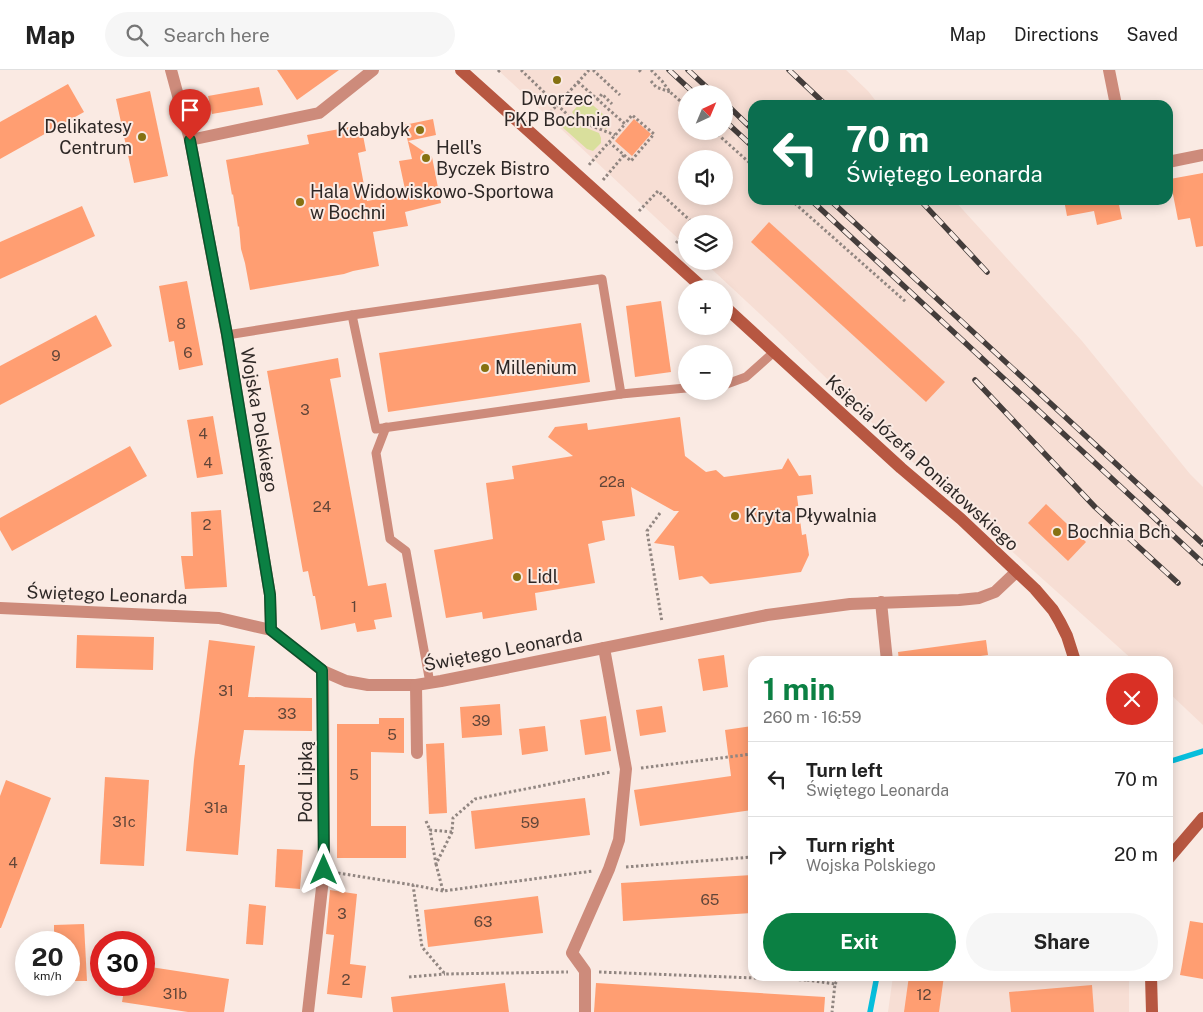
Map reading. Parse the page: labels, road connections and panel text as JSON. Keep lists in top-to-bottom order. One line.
{"streets":{"main road":["Księcia Józefa Poniatowskiego"],"street":["Wojska Polskiego","Świętego Leonarda","Pod Lipką"]},"crossings":[["Wojska Polskiego","Świętego Leonarda"],["Księcia Józefa Poniatowskiego","Świętego Leonarda"],["Świętego Leonarda","Pod Lipką"]],"places":["Dworzec PKP Bochnia","Kebabyk","Delikatesy Centrum","Hell's Byczek Bistro","Hala Widowiskowo-Sportowa w Bochni","Millenium","Kryta Pływalnia","Bochnia Bch","Lidl"],"house_numbers":["8","6","9","3","4","4","22a","24","2","1","31","33","39","5","5","31a","31c","59","4","65","3","63","2","31b","12"],"north":"top right","page":{"header":"Map","search":"Search here","nav":["Map","Directions","Saved"],"map_buttons":["+","−"],"turn":["70 m","Świętego Leonarda"],"heading":["1 min","260 m · 16:59"],"list":[{"name":"Turn left","note":"Świętego Leonarda","value":"70 m"},{"name":"Turn right","note":"Wojska Polskiego","value":"20 m"}],"buttons":["Exit","Share"],"speed":"20 km/h","limit":"30"}}
